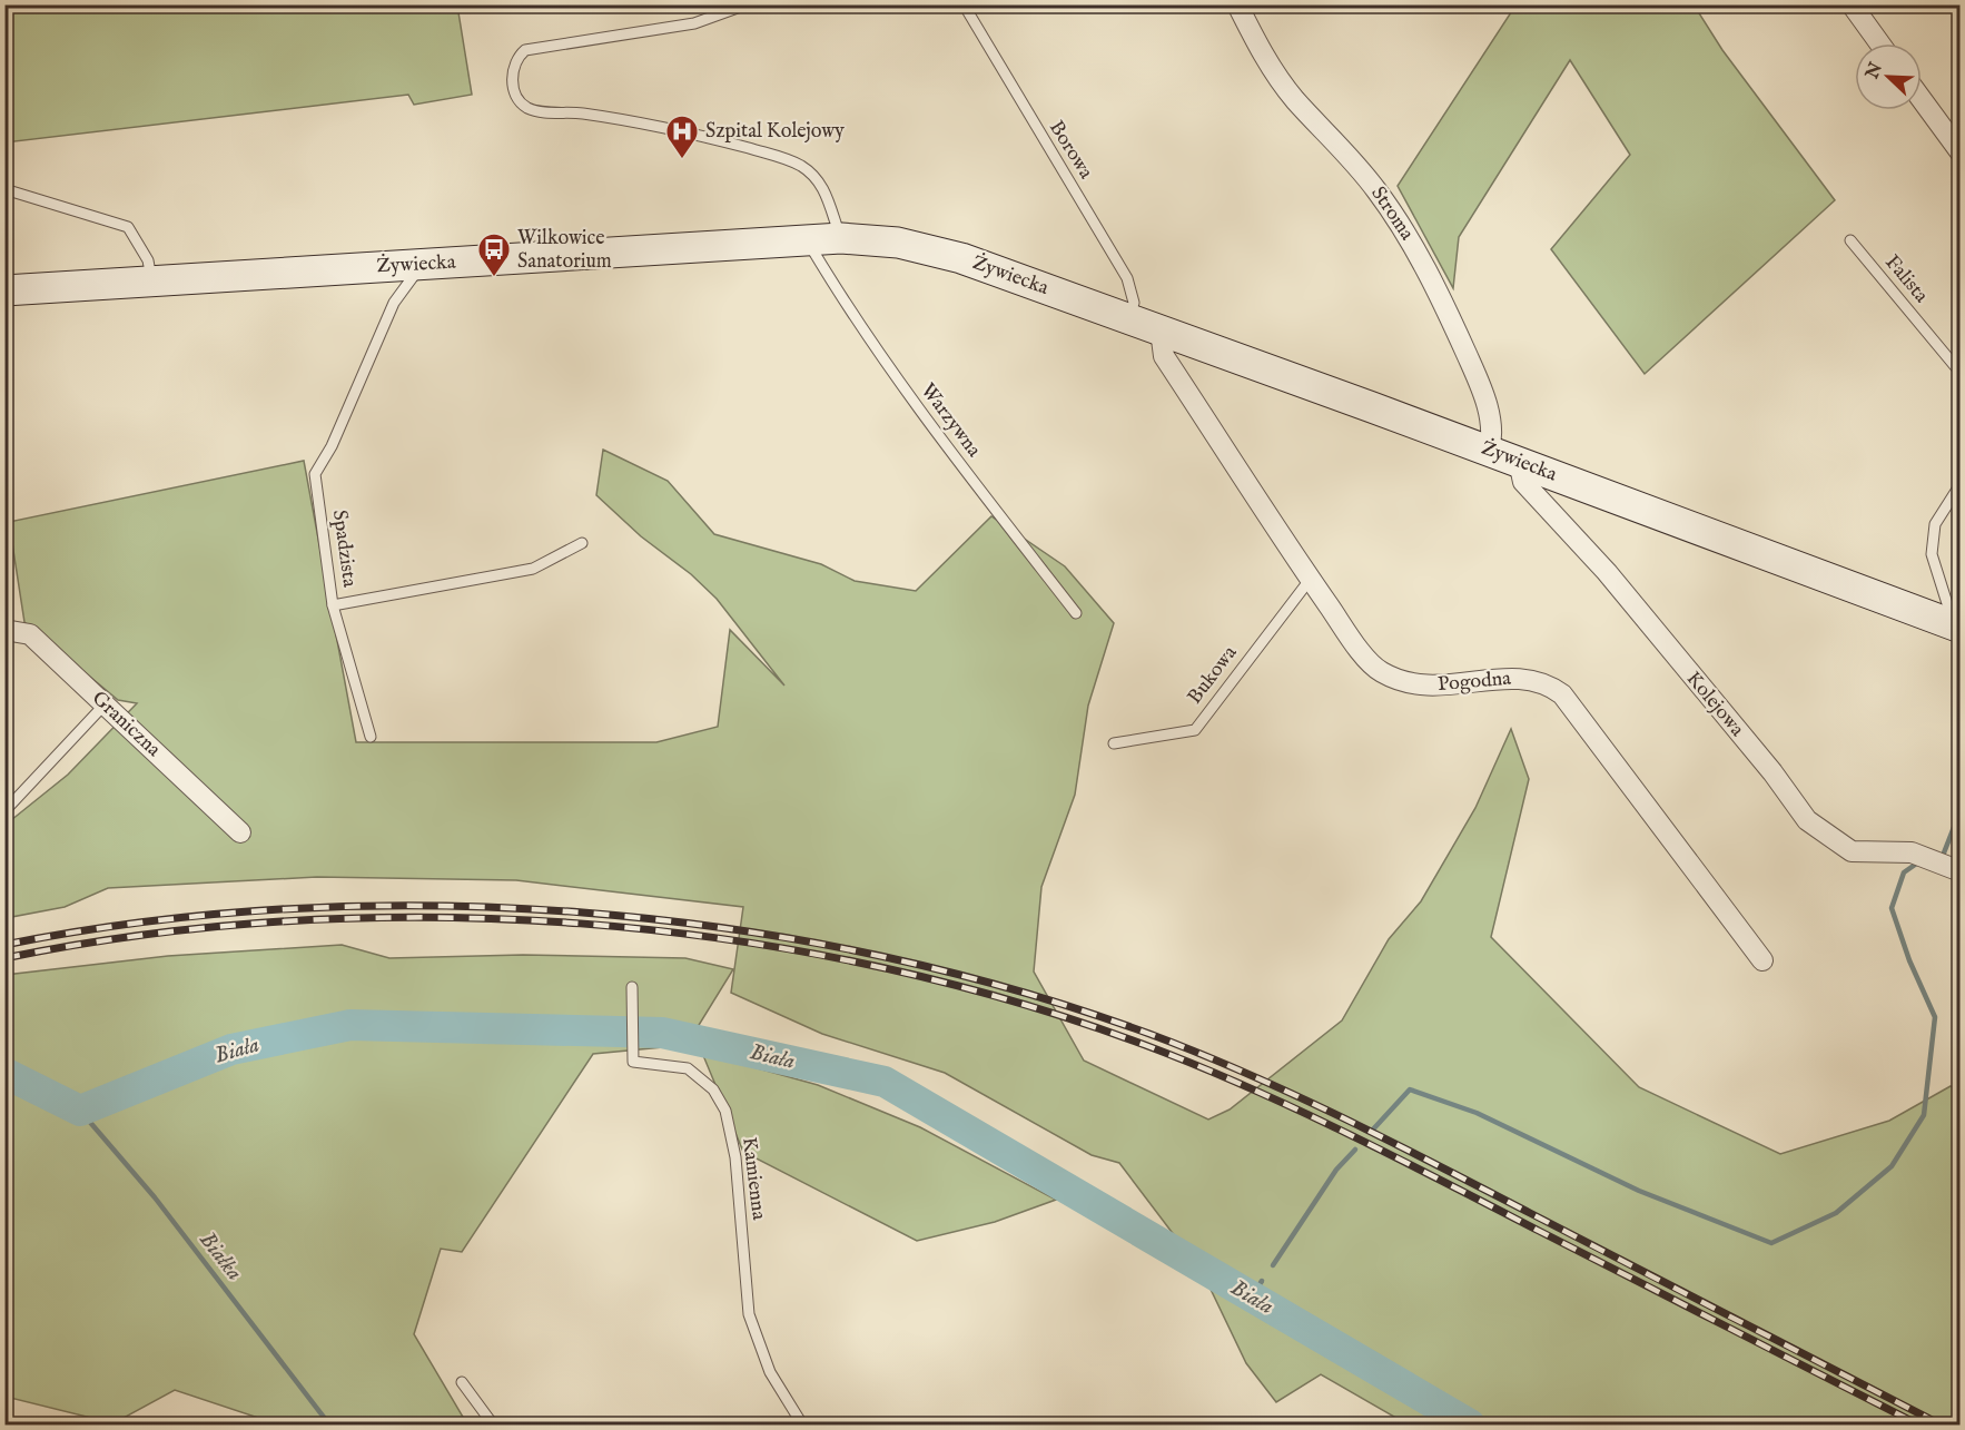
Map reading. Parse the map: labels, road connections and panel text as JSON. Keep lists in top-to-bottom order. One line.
{"streets":{"main road":["Żywiecka"],"street":["Stroma","Pogodna","Kolejowa","Graniczna"],"lane":["Borowa","Falista","Warzywna","Spadzista","Bukowa","Kamienna"]},"crossings":[["Borowa","Żywiecka"],["Stroma","Żywiecka"],["Żywiecka","Warzywna"],["Żywiecka","Spadzista"],["Żywiecka","Pogodna"],["Żywiecka","Kolejowa"],["Bukowa","Pogodna"]],"water":["Biała","Białka"],"places":{"hospital":["Szpital Kolejowy"],"bus stop":["Wilkowice Sanatorium"]},"north":"top left"}
